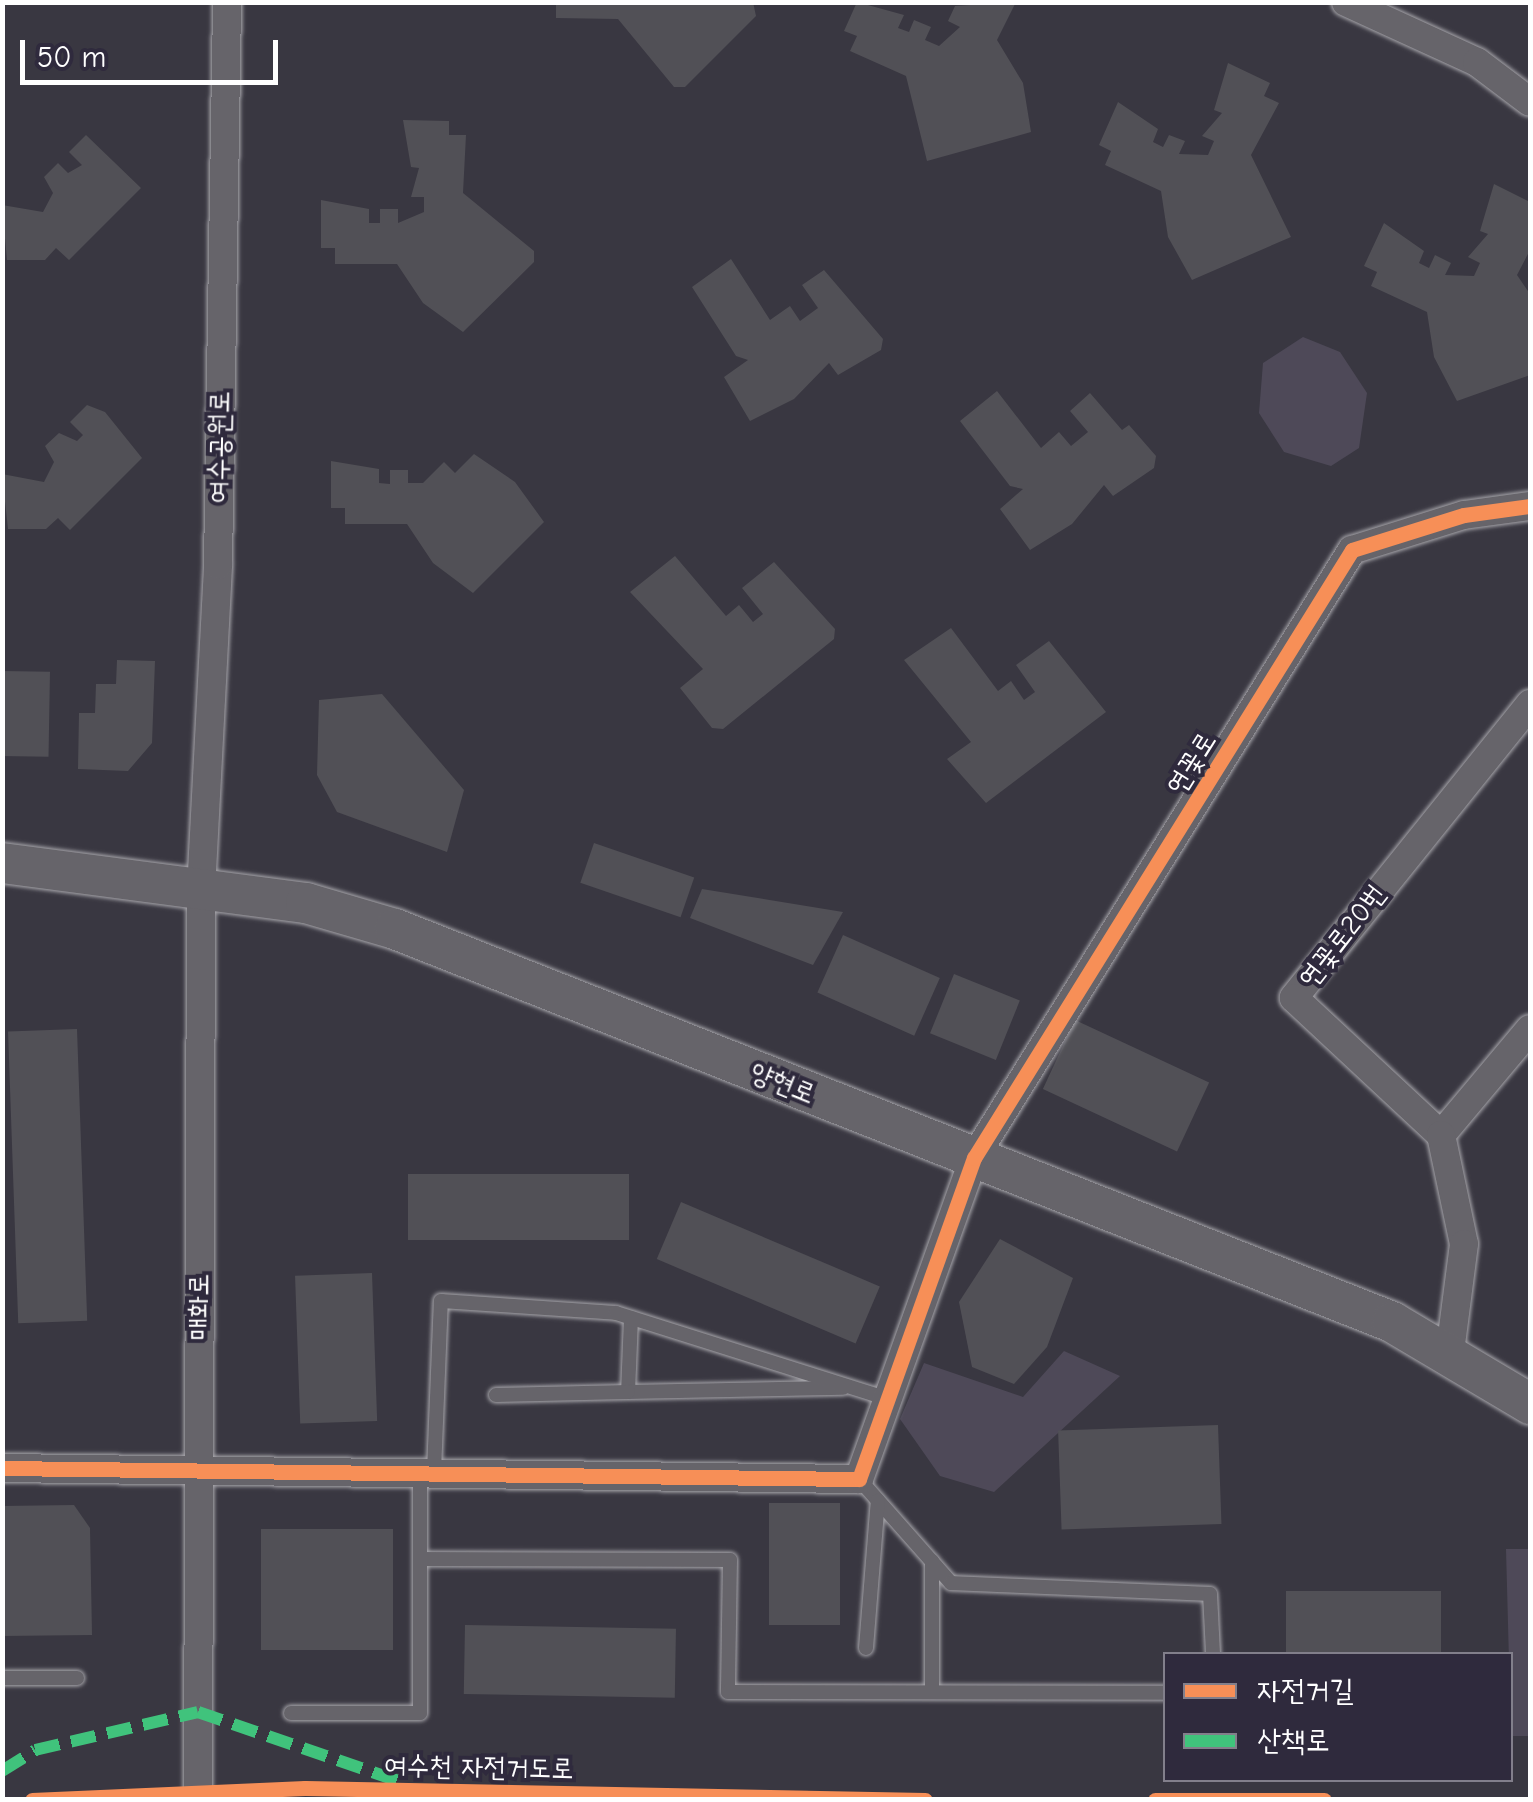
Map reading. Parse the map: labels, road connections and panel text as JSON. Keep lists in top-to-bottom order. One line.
{"streets":{"main road":["양현로"],"street":["여수공원로","연꽃로","연꽃로20번","매화로"],"cycle path":["여수천 자전거도로"]},"crossings":[["여수공원로","양현로"],["여수공원로","매화로"],["연꽃로","양현로"],["양현로","매화로"]],"legend":["자전거길","산책로"],"scale_bar":"50 m"}
